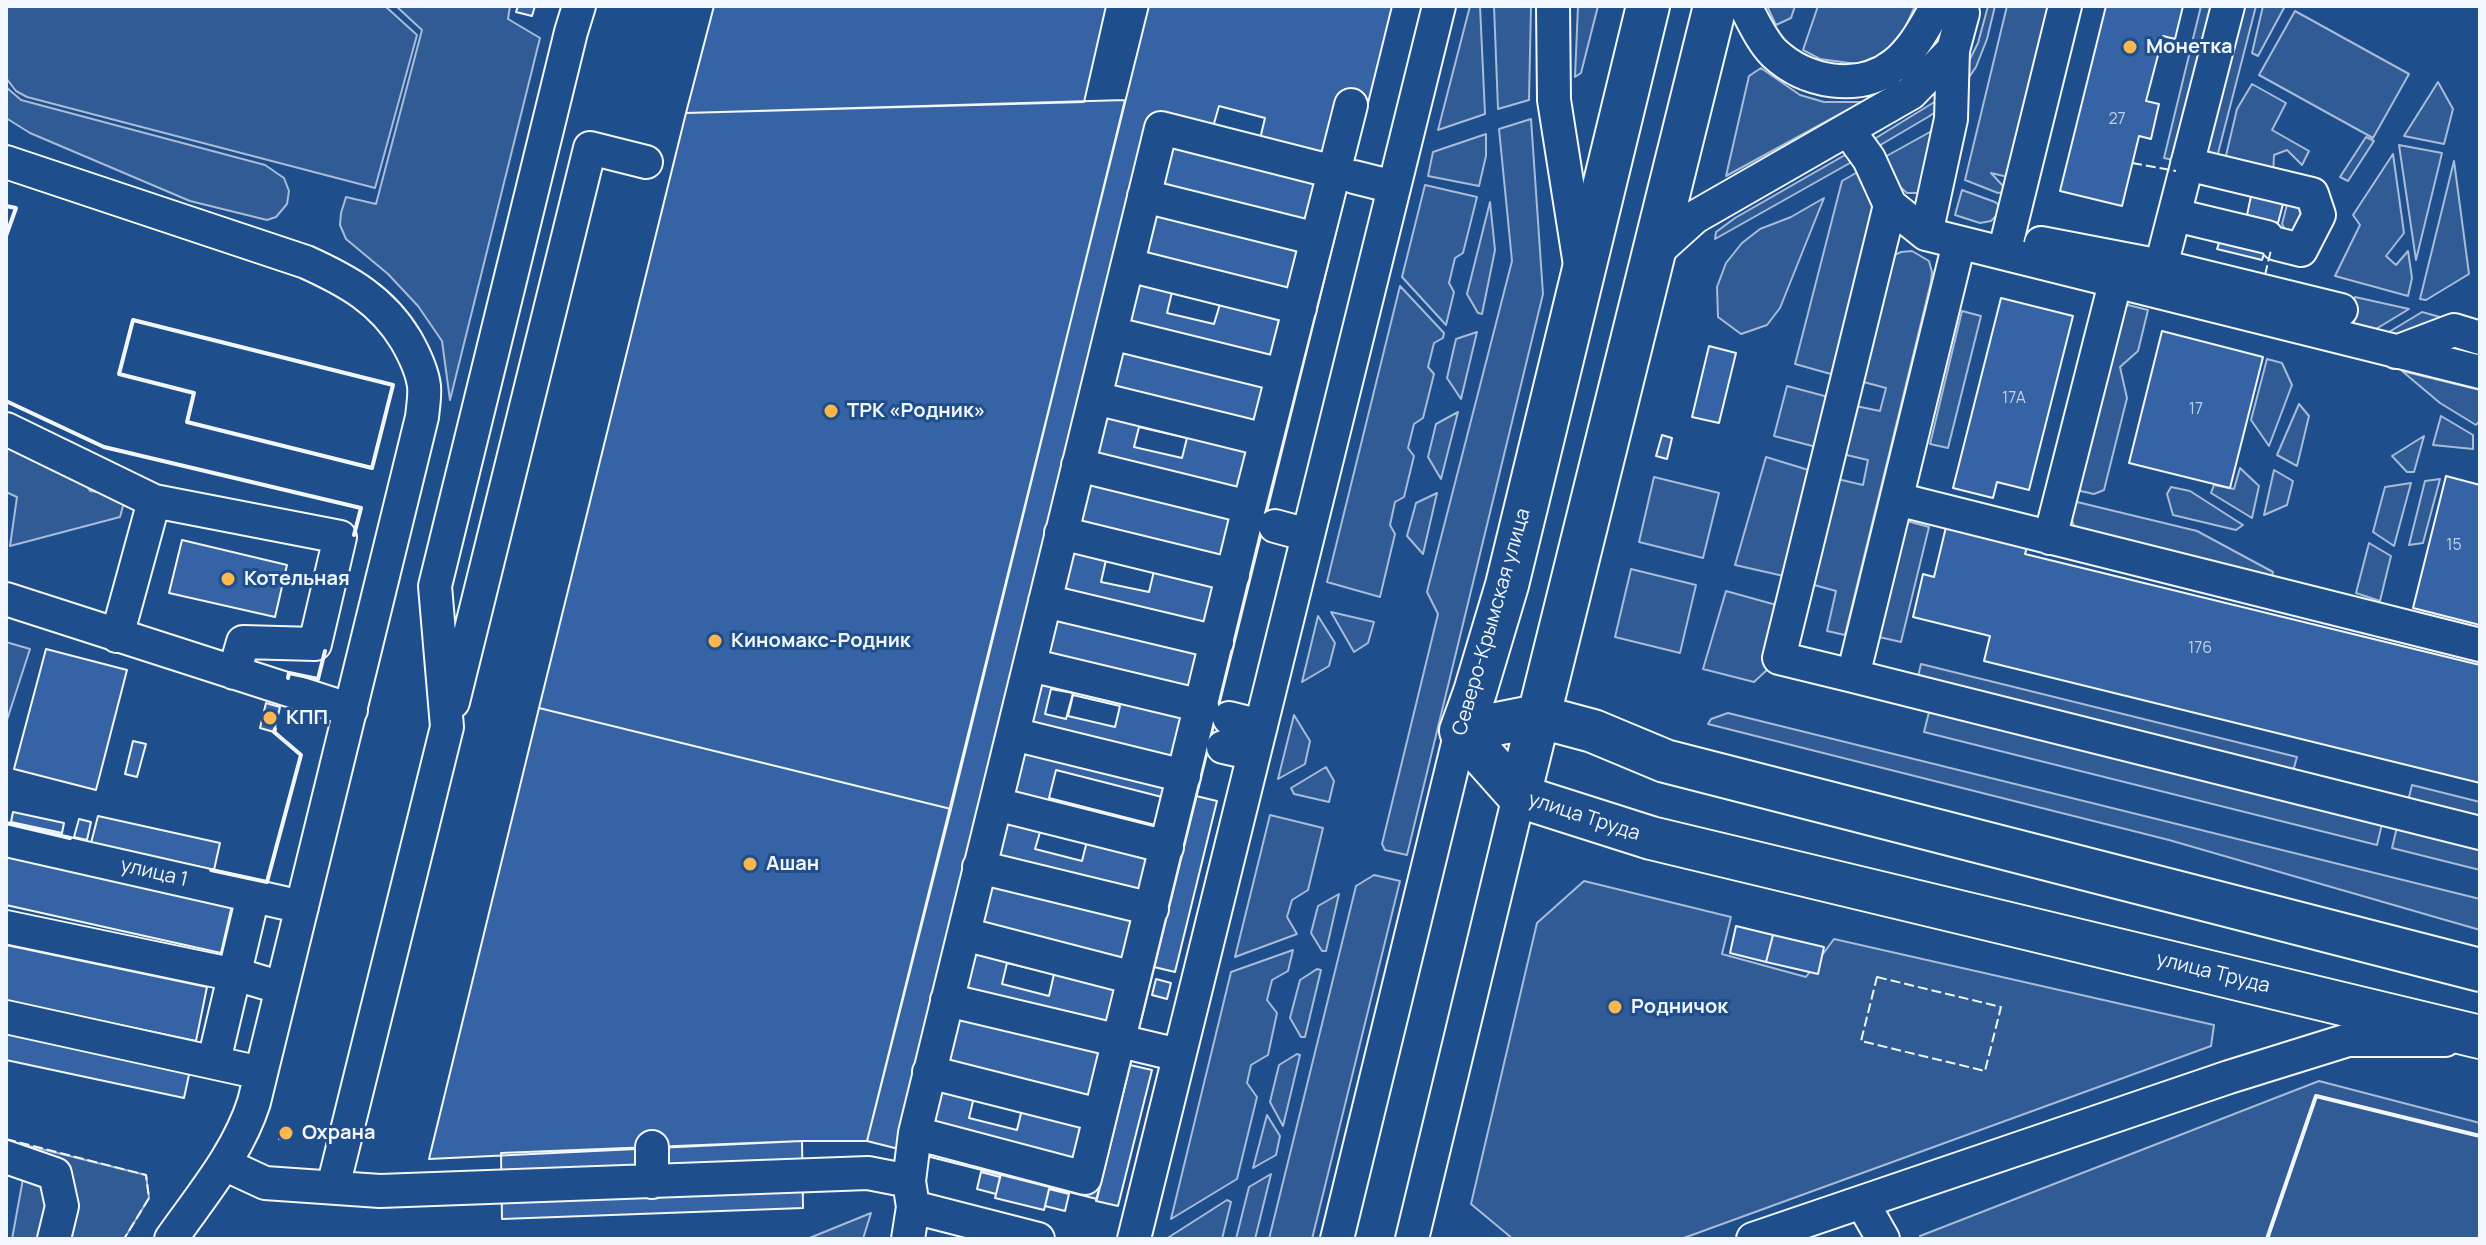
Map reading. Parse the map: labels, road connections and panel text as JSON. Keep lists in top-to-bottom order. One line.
{"streets":{"main road":["Северо-Крымская улица","улица Труда"],"street":["улица 1"]},"crossings":[["Северо-Крымская улица","улица Труда"]],"places":["Монетка","ТРК «Родник»","Котельная","Киномакс-Родник","КПП","Ашан","Родничок","Охрана"],"house_numbers":["27","17А","17","15","176"]}
